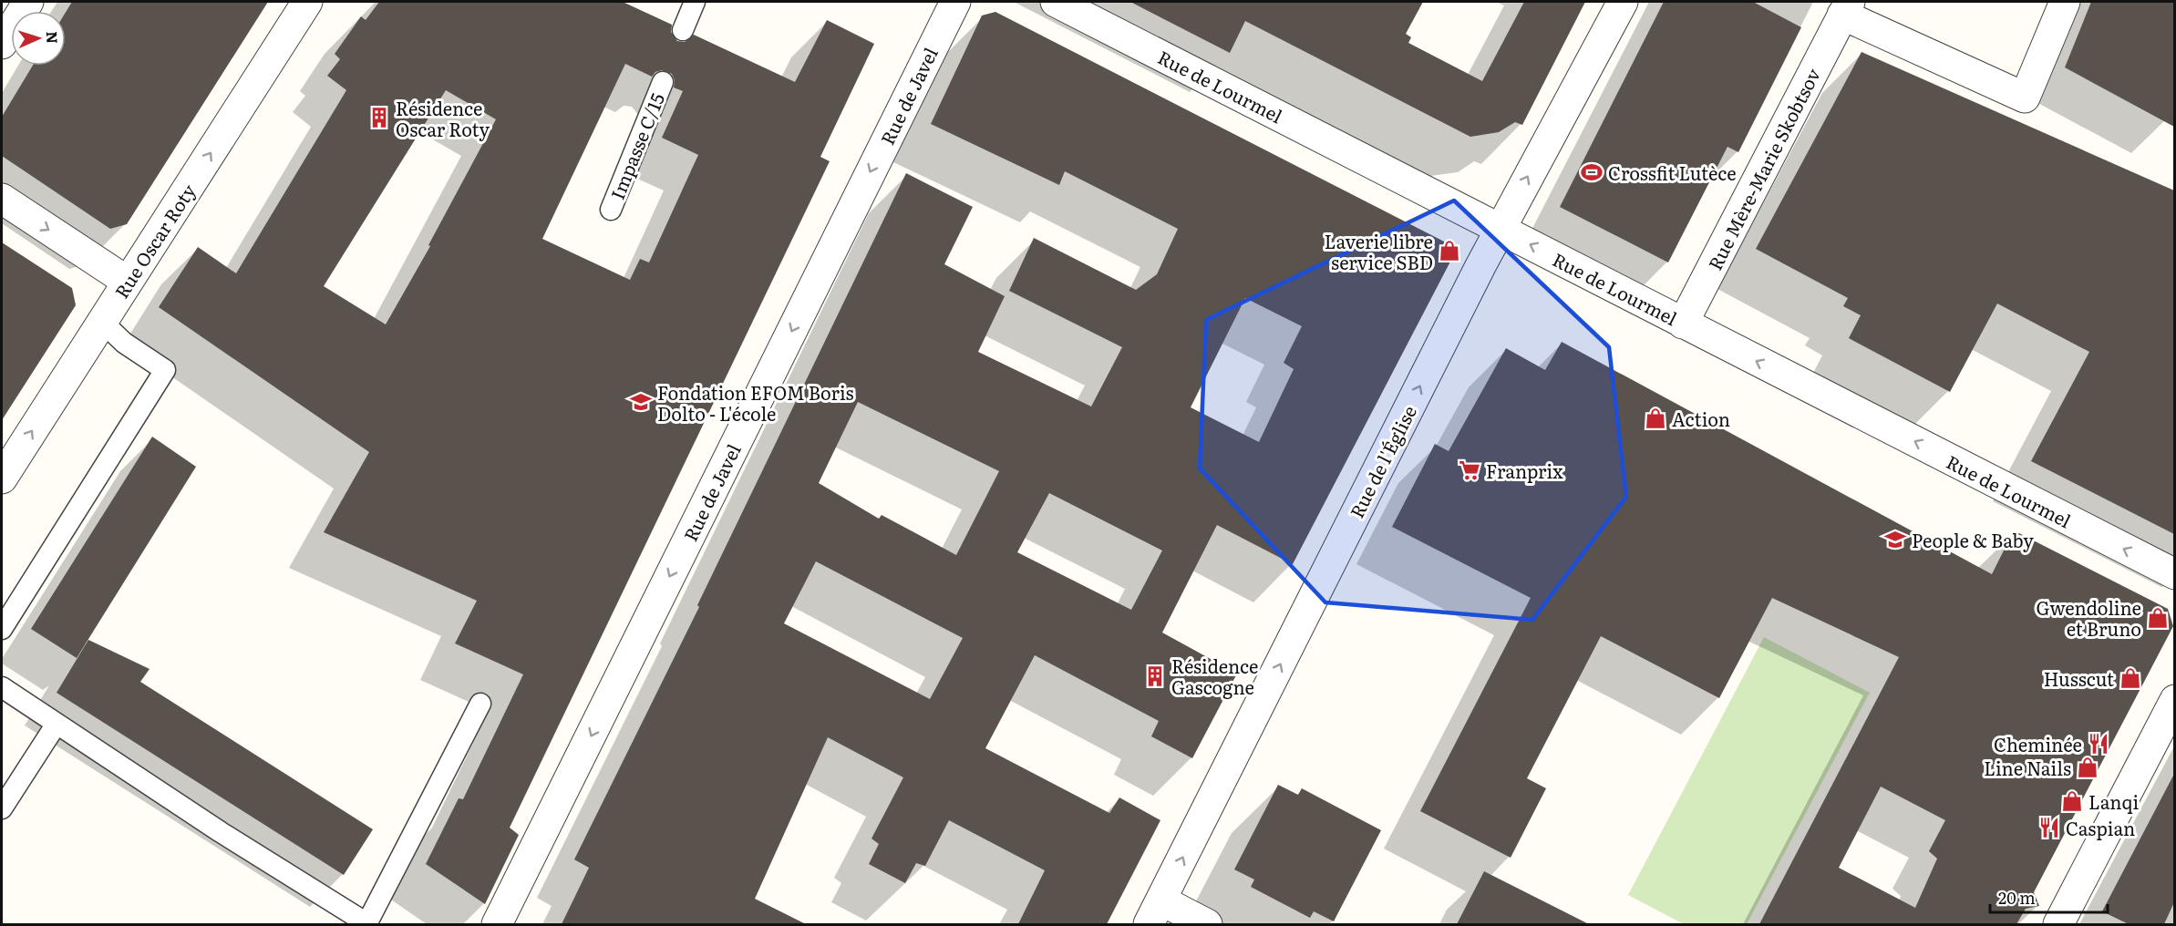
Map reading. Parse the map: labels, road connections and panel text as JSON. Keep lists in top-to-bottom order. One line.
{"streets":{"street":["Rue de Lourmel","Rue de Javel","Rue Mère-Marie Skobtsov","Rue Oscar Roty","Rue de l'Église"],"lane":["Impasse C/15"]},"crossings":[["Rue de Lourmel","Rue Mère-Marie Skobtsov"],["Rue de Lourmel","Rue de l'Église"]],"one_way":["Rue de Lourmel","Rue de Javel","Rue Oscar Roty","Rue de l'Église"],"places":{"building":["Résidence Oscar Roty","Résidence Gascogne"],"sports":["Crossfit Lutèce"],"shop":["Laverie libre service SBD","Action","Gwendoline et Bruno","Husscut","Line Nails","Lanqi"],"school or university":["Fondation EFOM Boris Dolto - L'école","People & Baby"],"supermarket":["Franprix"],"restaurant":["Cheminée","Caspian"]},"scale_bar":"20 m","north":"right"}
